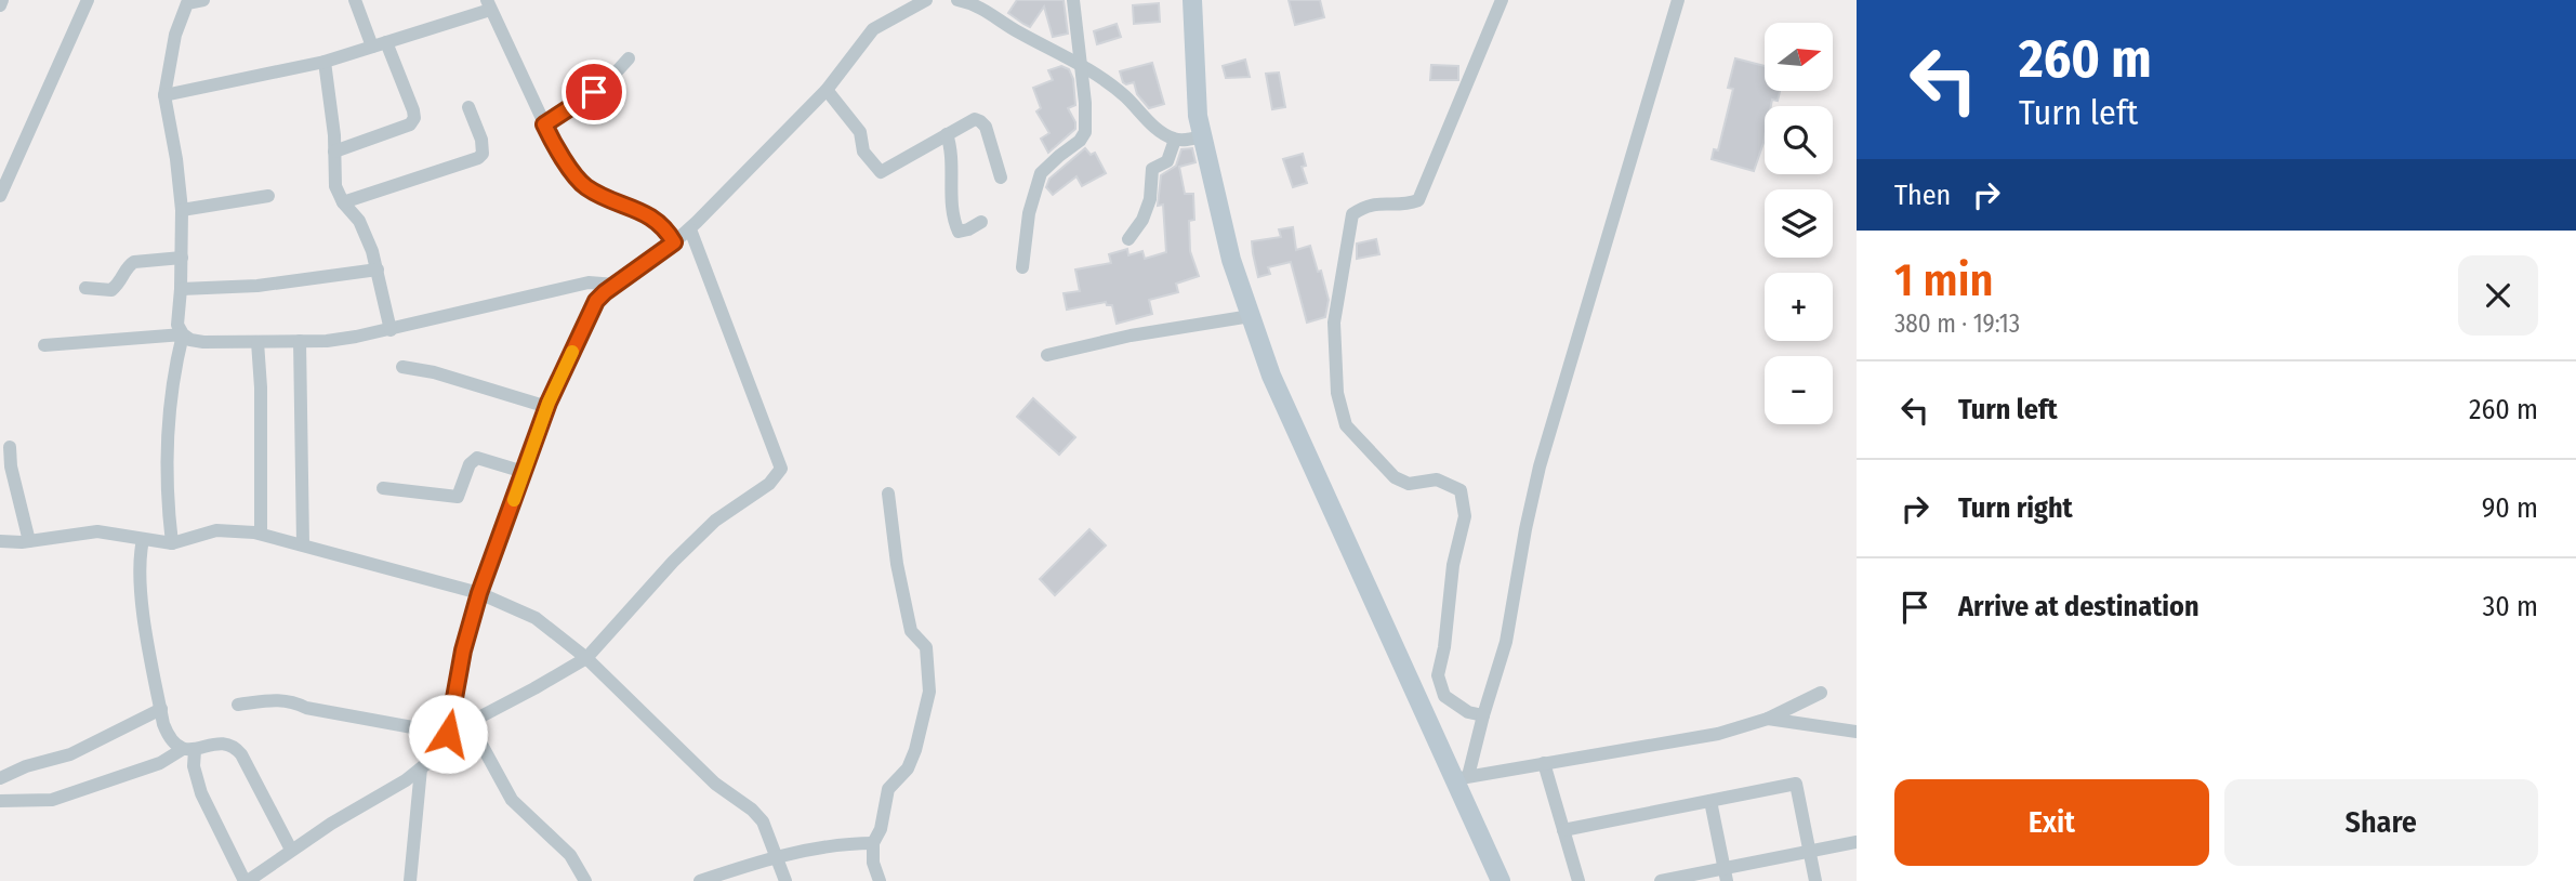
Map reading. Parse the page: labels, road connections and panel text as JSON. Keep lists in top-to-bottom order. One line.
{"north":"right","page":{"turn":["260 m","Turn left"],"map_buttons":["+","−"],"then":"Then","heading":["1 min","380 m · 19:13"],"list":[{"name":"Turn left","value":"260 m"},{"name":"Turn right","value":"90 m"},{"name":"Arrive at destination","value":"30 m"}],"buttons":["Exit","Share"]}}
